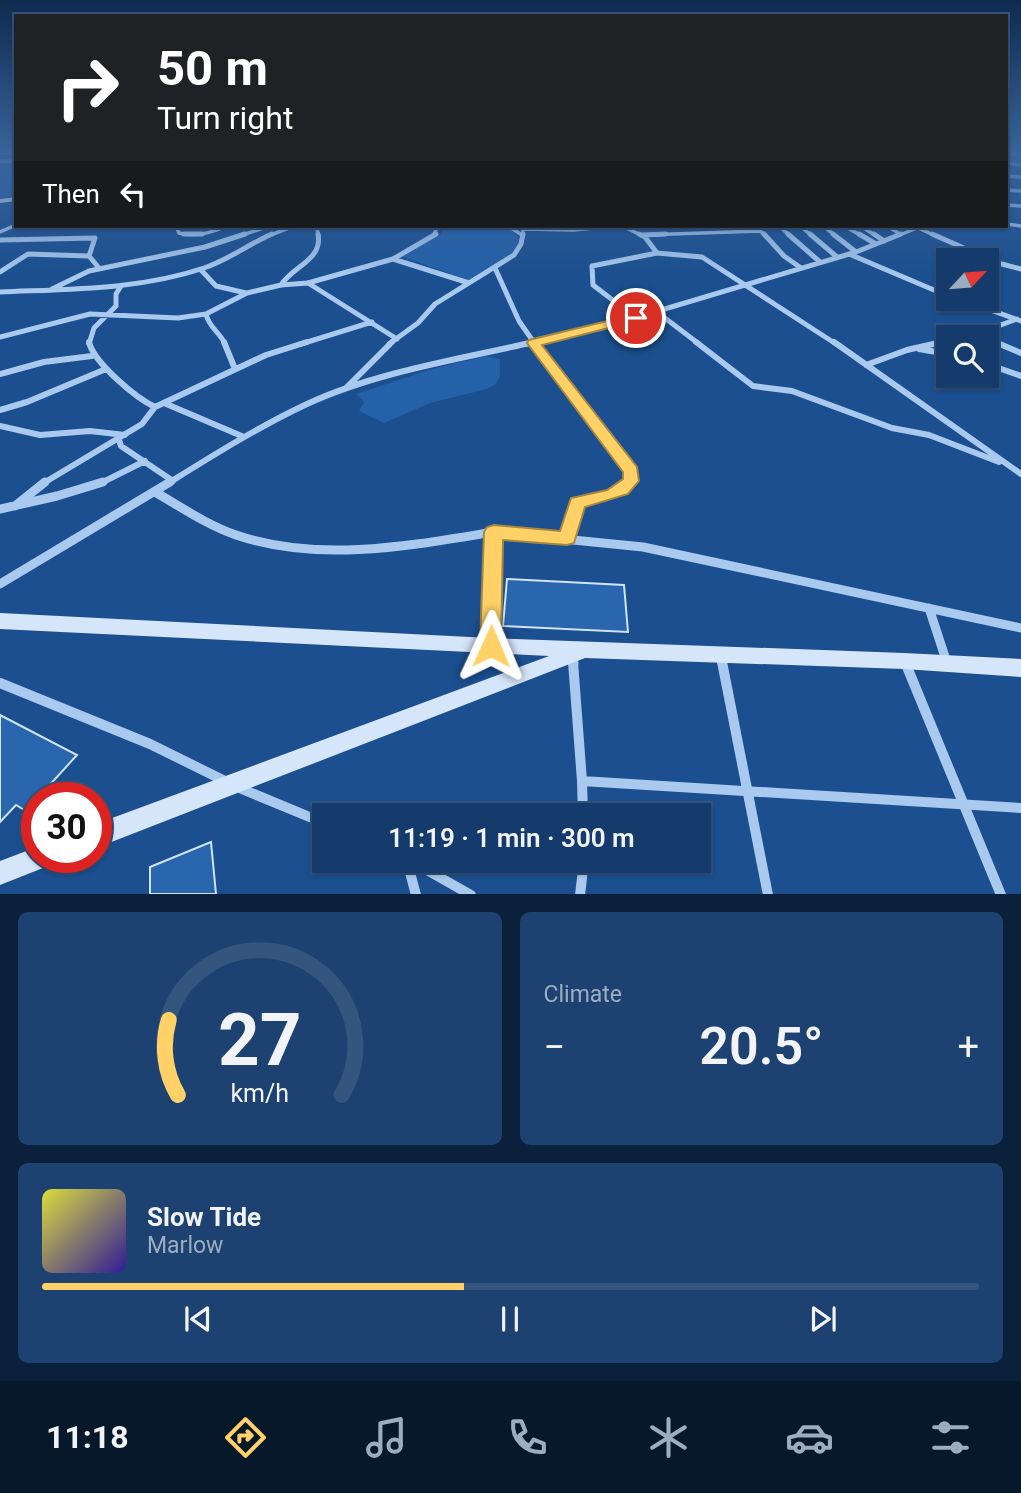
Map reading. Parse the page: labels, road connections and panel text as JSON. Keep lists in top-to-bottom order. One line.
{"north":"top right","page":{"turn":["50 m","Turn right"],"then":"Then","limit":"30","trip":"11:19 · 1 min · 300 m","tile":"Climate","heat":["−","20.5°","+"],"song":["Slow Tide","Marlow"],"tabs":"11:18","gauge":["27","km/h"]}}
